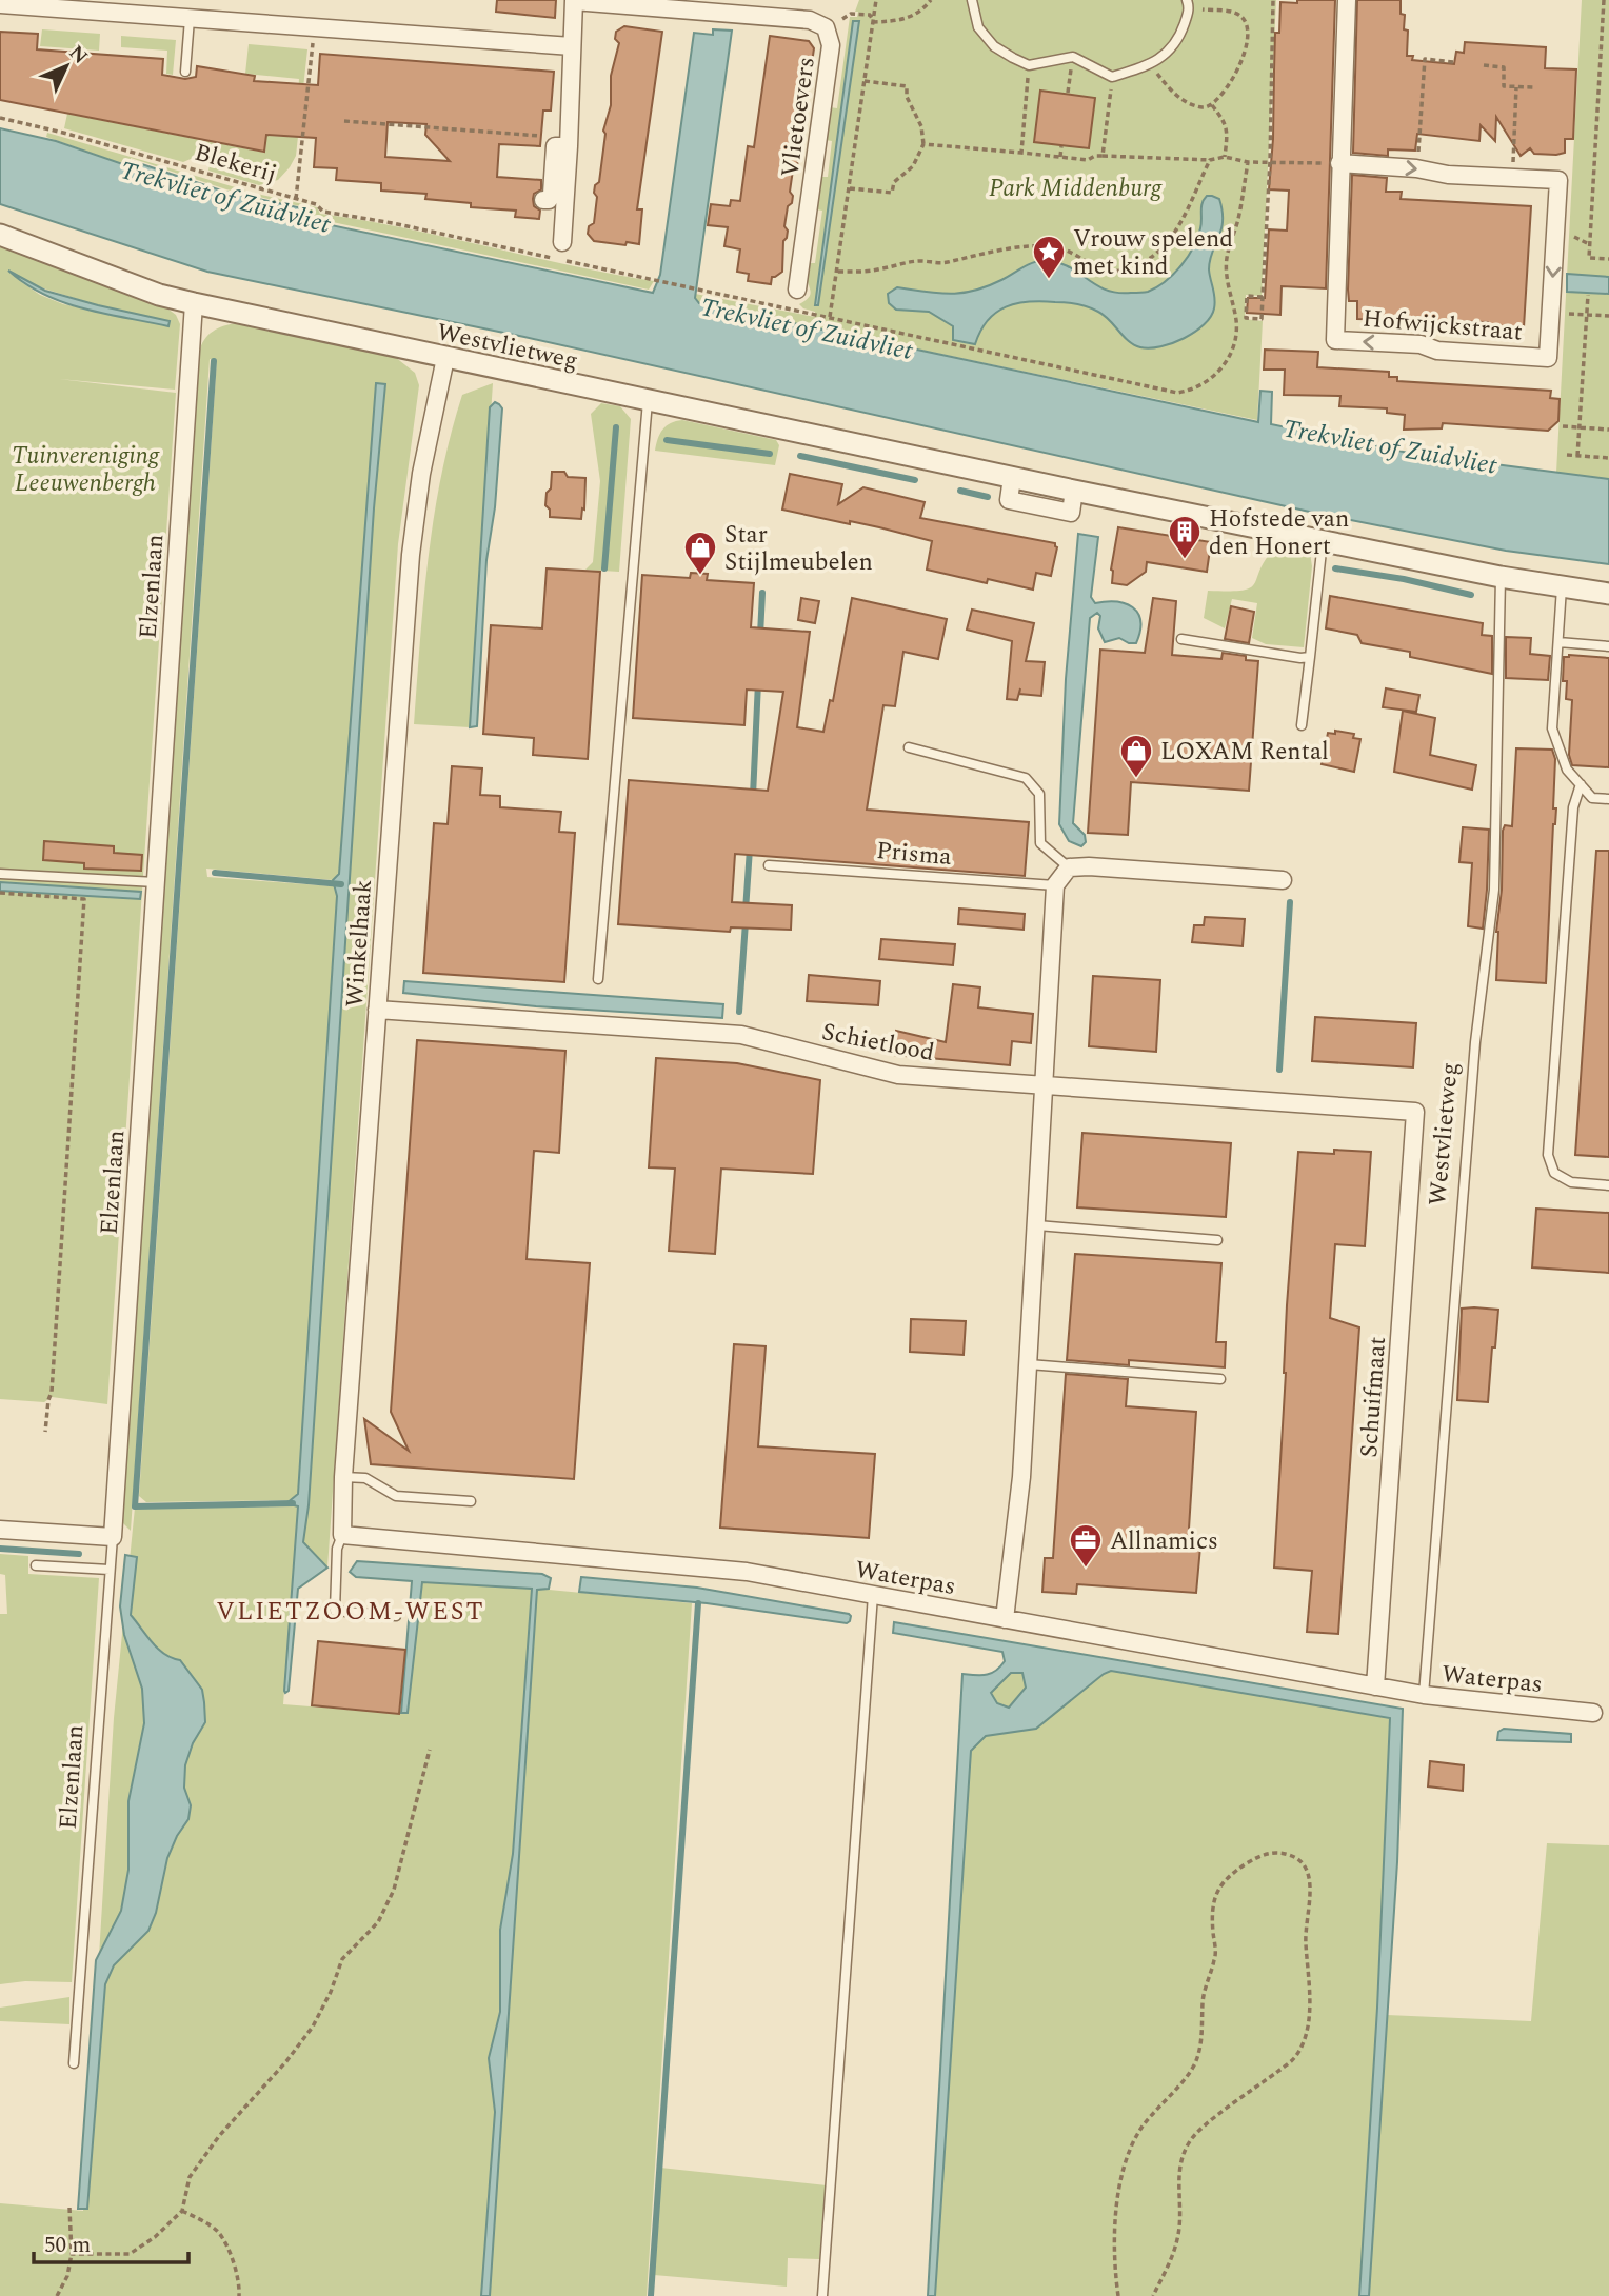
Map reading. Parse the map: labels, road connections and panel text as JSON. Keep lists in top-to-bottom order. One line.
{"streets":{"street":["Vlietoevers","Hofwijckstraat","Westvlietweg","Elzenlaan","Winkelhaak","Schietlood","Schuifmaat","Waterpas"],"lane":["Prisma"],"path":["Blekerij"]},"crossings":[["Westvlietweg","Elzenlaan"],["Westvlietweg","Winkelhaak"],["Westvlietweg","Waterpas"],["Winkelhaak","Schietlood"],["Winkelhaak","Waterpas"],["Schietlood","Schuifmaat"],["Schuifmaat","Waterpas"]],"districts":["VLIETZOOM-WEST"],"water":["Trekvliet of Zuidvliet"],"parks":["Park Middenburg","Tuinvereniging Leeuwenbergh"],"places":{"place":["Vrouw spelend met kind"],"building":["Hofstede van den Honert"],"shop":["Star Stijlmeubelen","LOXAM Rental"],"office":["Allnamics"]},"scale_bar":"50 m","north":"top right"}
